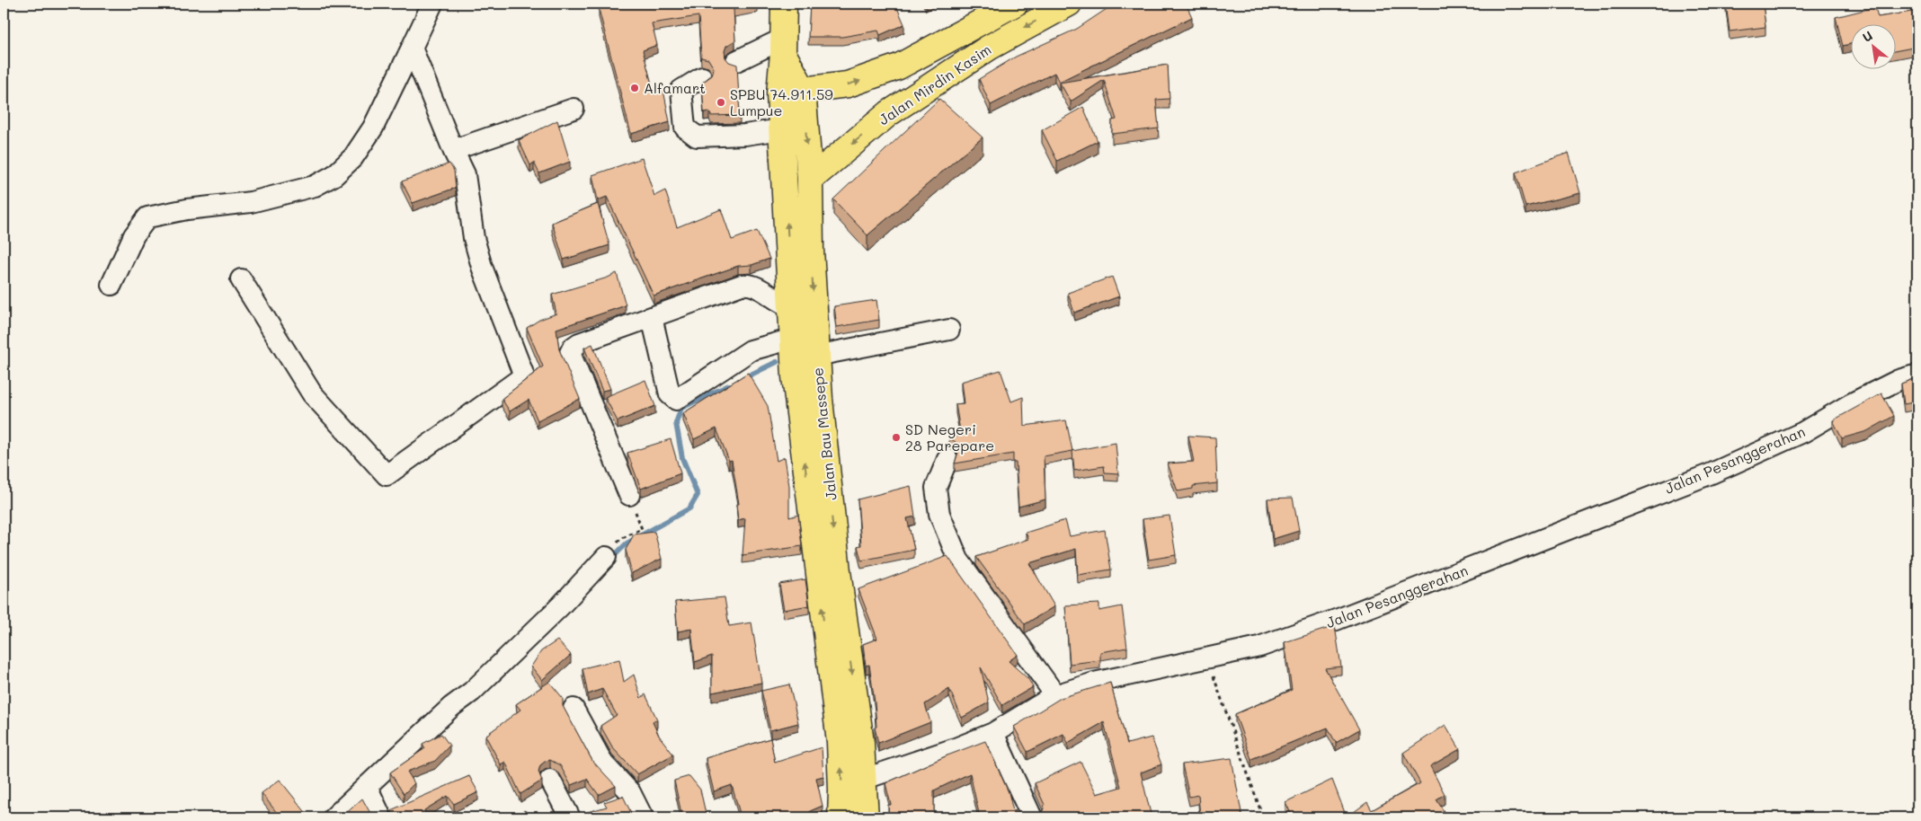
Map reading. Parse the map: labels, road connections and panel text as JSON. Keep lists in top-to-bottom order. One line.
{"streets":{"highway":["Jalan Mirdin Kasim","Jalan Bau Massepe"],"street":["Jalan Pesanggerahan"]},"crossings":[["Jalan Mirdin Kasim","Jalan Bau Massepe"],["Jalan Bau Massepe","Jalan Pesanggerahan"]],"places":["Alfamart","SPBU 74.911.59 Lumpue","SD Negeri 28 Parepare"],"north":"top left"}
